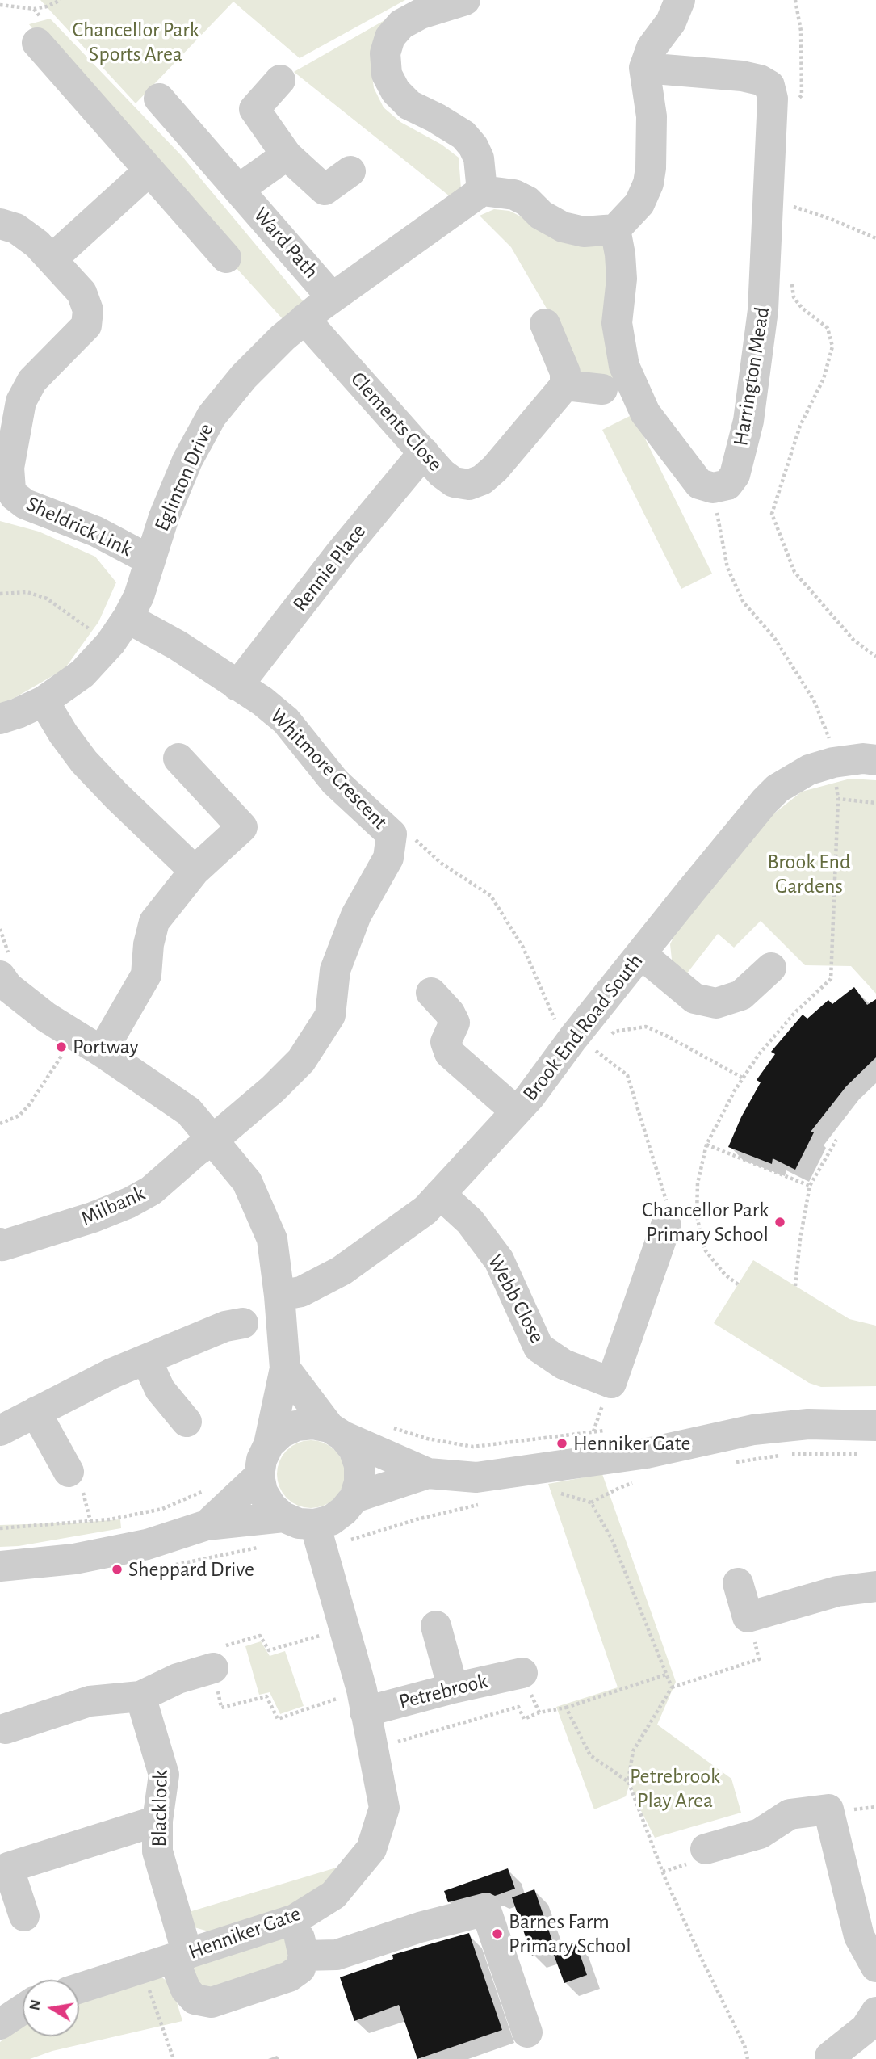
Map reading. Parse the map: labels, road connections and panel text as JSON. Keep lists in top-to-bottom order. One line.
{"streets":{"street":["Ward Path","Harrington Mead","Clements Close","Eglinton Drive","Sheldrick Link","Rennie Place","Whitmore Crescent","Brook End Road South","Milbank","Webb Close","Petrebrook","Blacklock","Henniker Gate"]},"crossings":[["Ward Path","Eglinton Drive"],["Clements Close","Eglinton Drive"],["Clements Close","Rennie Place"],["Eglinton Drive","Sheldrick Link"],["Eglinton Drive","Whitmore Crescent"],["Rennie Place","Whitmore Crescent"],["Whitmore Crescent","Milbank"],["Brook End Road South","Webb Close"],["Petrebrook","Henniker Gate"],["Blacklock","Henniker Gate"]],"parks":["Chancellor Park Sports Area","Brook End Gardens","Petrebrook Play Area"],"places":["Portway","Chancellor Park Primary School","Henniker Gate","Sheppard Drive","Barnes Farm Primary School"],"north":"left"}
